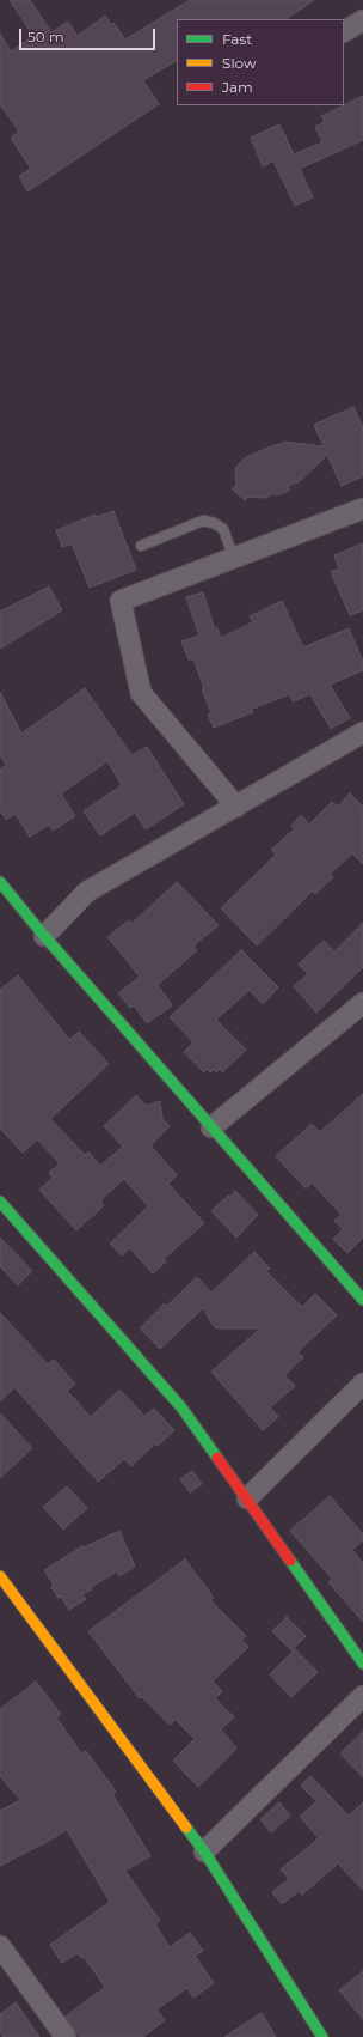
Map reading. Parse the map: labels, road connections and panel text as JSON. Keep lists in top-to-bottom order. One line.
{"legend":["Fast","Slow","Jam"],"scale_bar":"50 m"}
